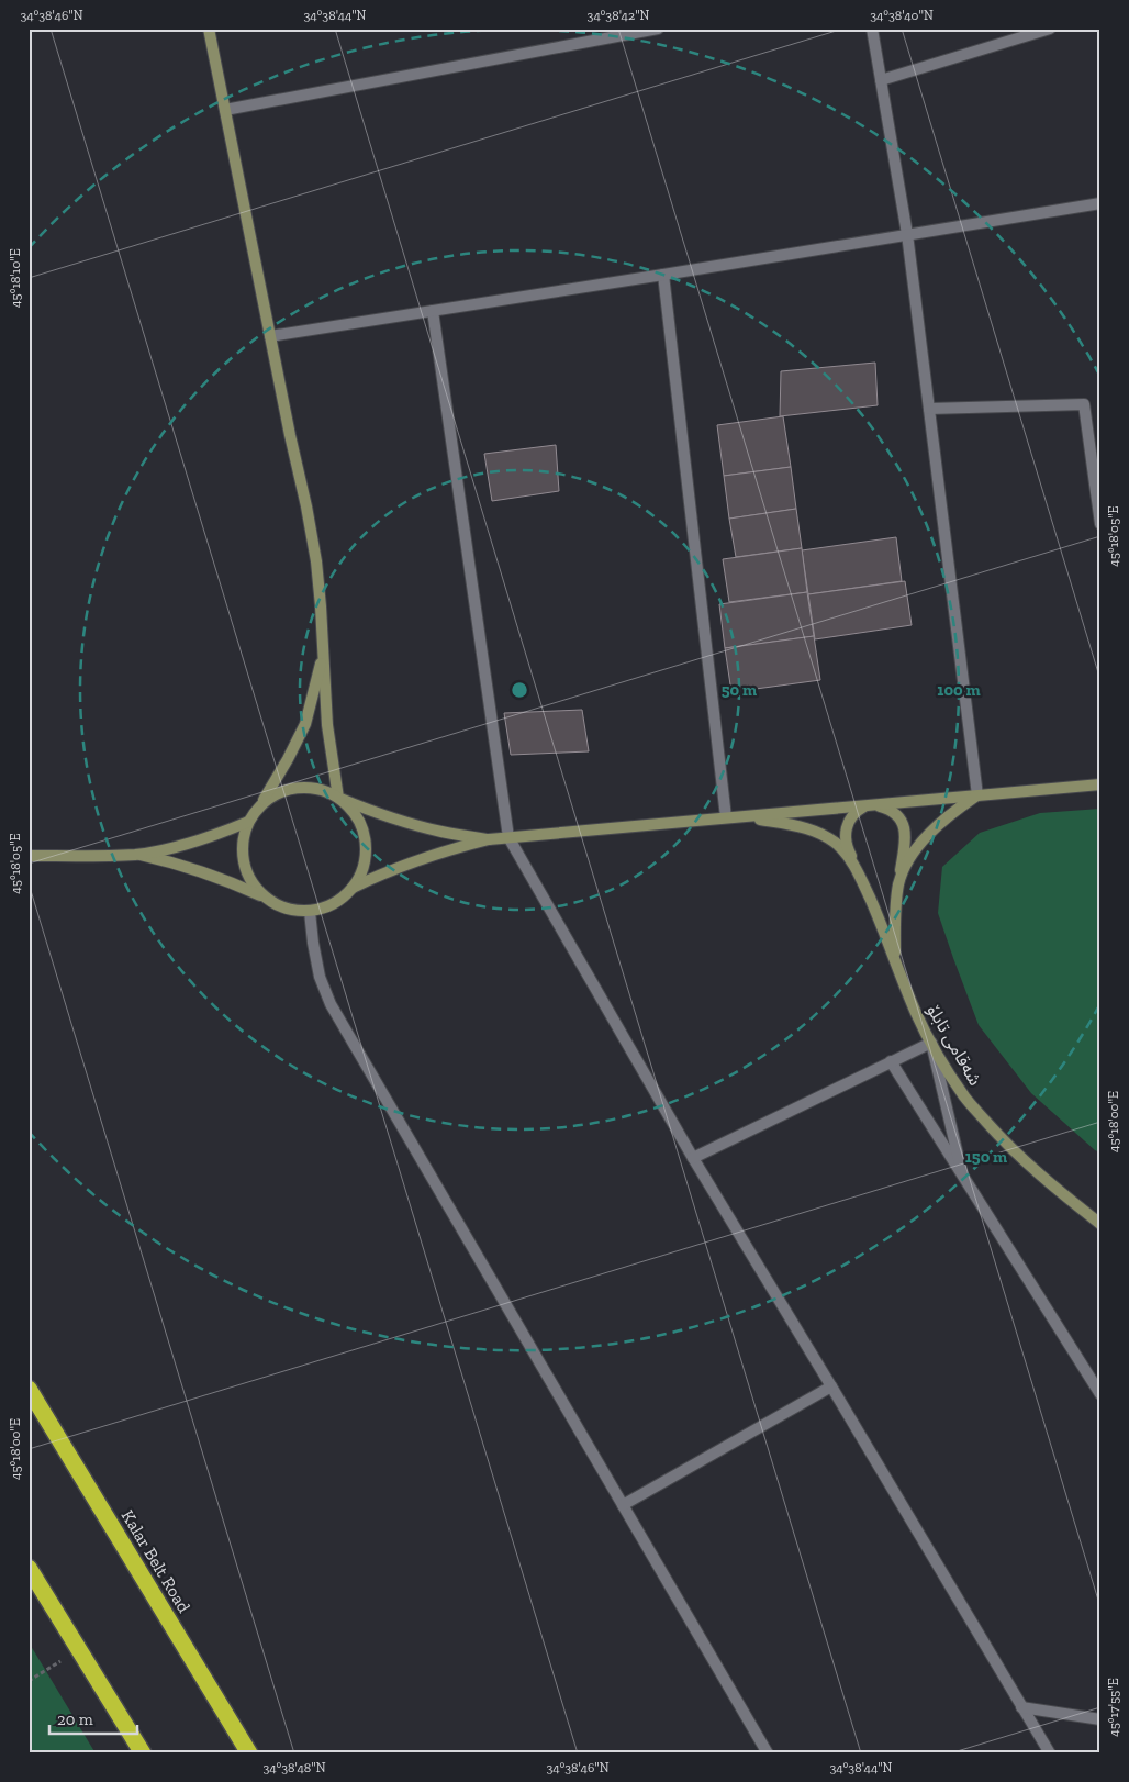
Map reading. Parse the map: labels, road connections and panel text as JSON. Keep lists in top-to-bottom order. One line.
{"streets":{"highway":["Kalar Belt Road"],"main road":["شەقامی تابلۆ"]},"scale_bar":"20 m","coordinates":["34°38'46\"N","34°38'44\"N","34°38'42\"N","34°38'40\"N","45°18'10\"E","45°18'05\"E","45°18'00\"E","45°17'55\"E","34°38'48\"N"],"rings":["50 m","100 m","150 m"]}
